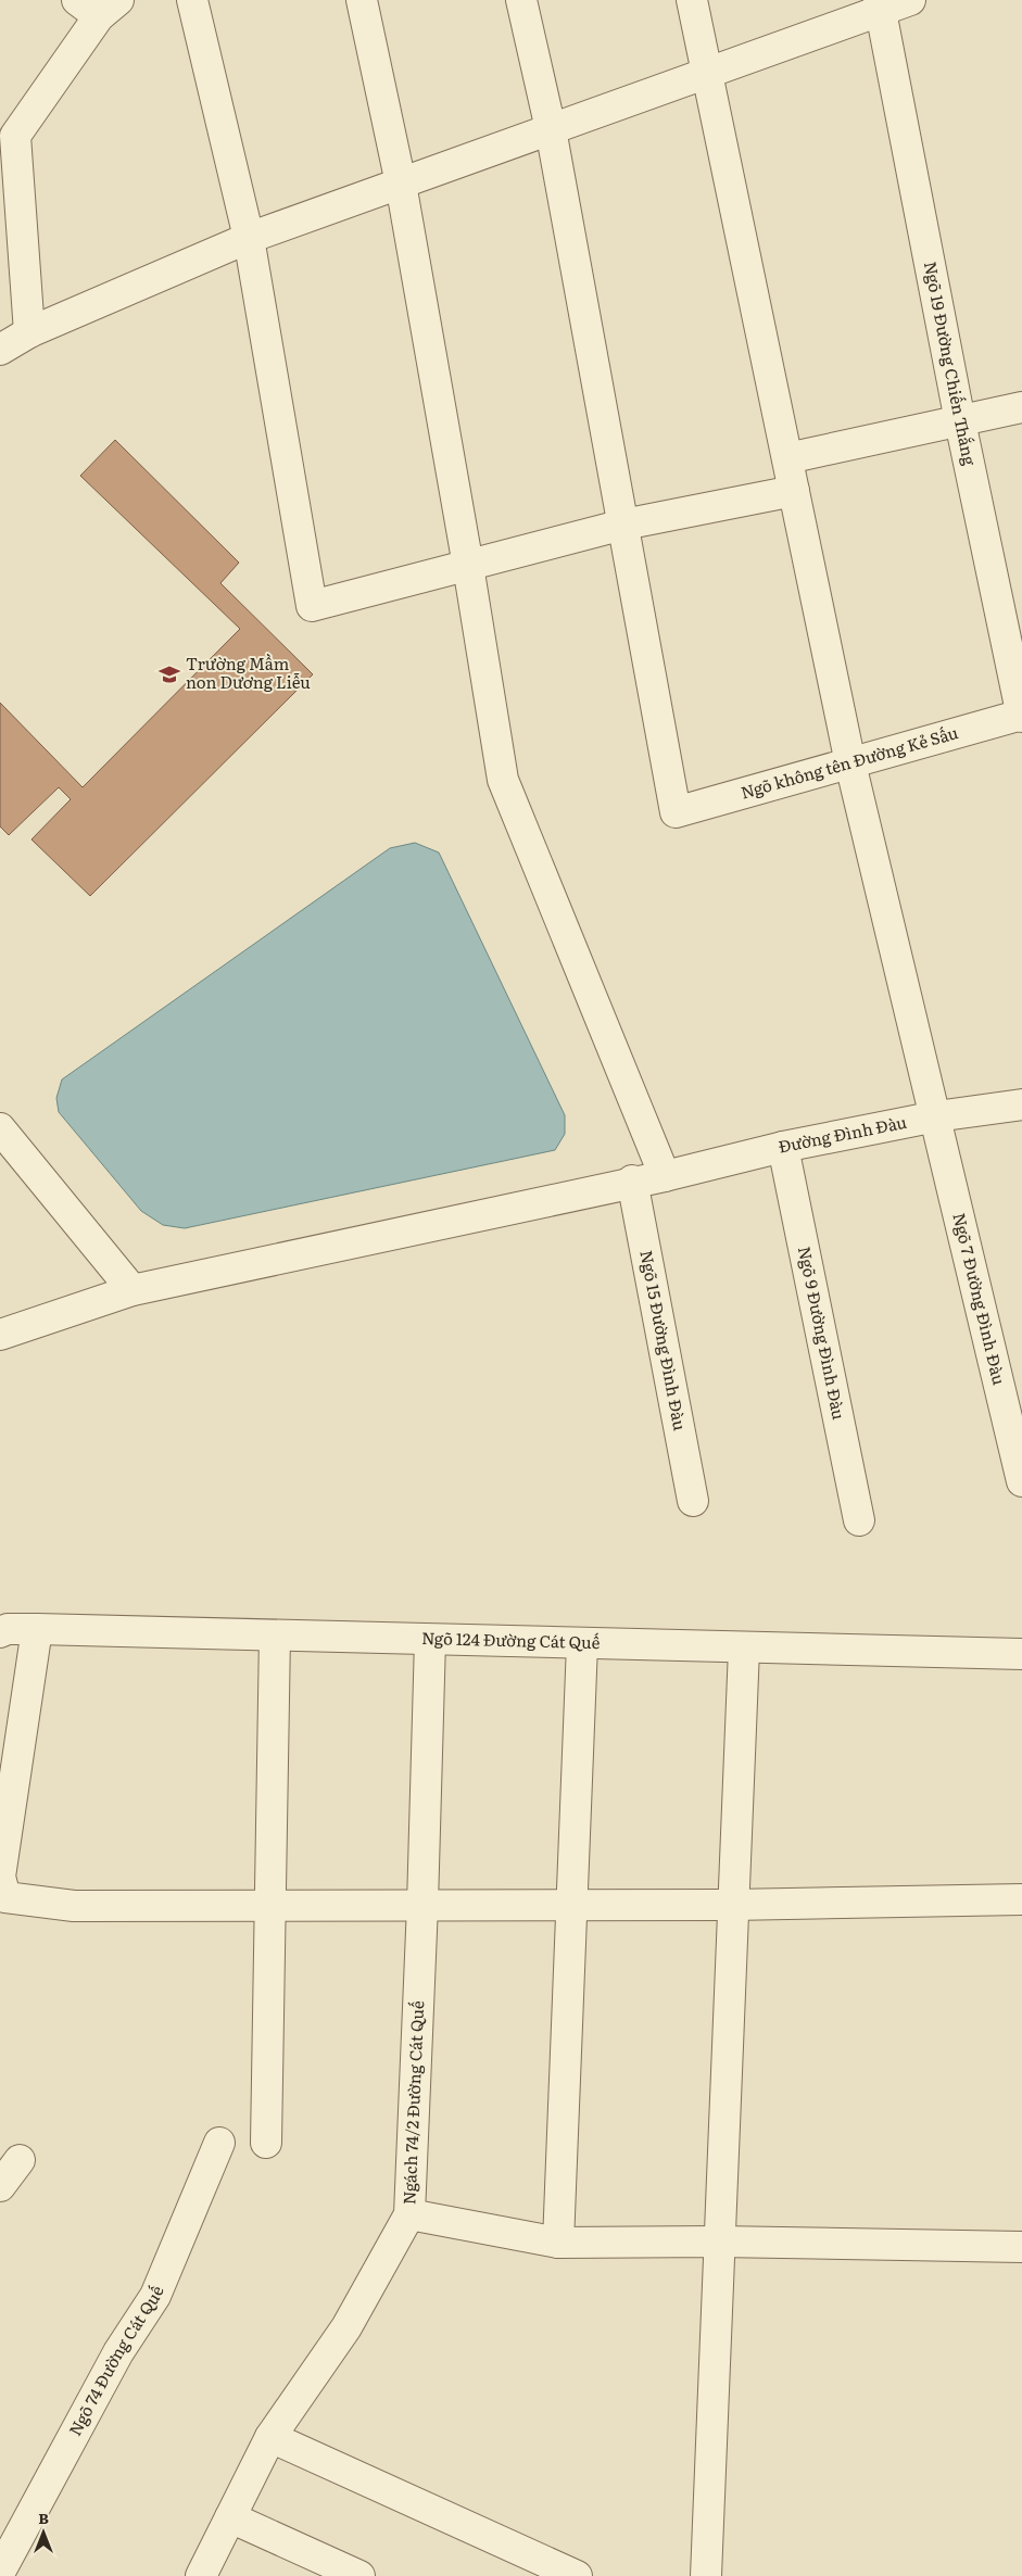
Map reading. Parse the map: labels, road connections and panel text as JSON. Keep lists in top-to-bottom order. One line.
{"streets":{"street":["Ngõ 19 Đường Chiến Thắng","Ngõ không tên Đường Kẻ Sấu","Đường Đình Đàu","Ngõ 7 Đường Đình Đàu","Ngõ 9 Đường Đình Đàu","Ngõ 15 Đường Đình Đàu","Ngõ 124 Đường Cát Quế","Ngách 74/2 Đường Cát Quế","Ngõ 74 Đường Cát Quế"]},"crossings":[["Ngõ 19 Đường Chiến Thắng","Ngõ không tên Đường Kẻ Sấu"],["Ngõ không tên Đường Kẻ Sấu","Ngõ 7 Đường Đình Đàu"],["Đường Đình Đàu","Ngõ 7 Đường Đình Đàu"],["Đường Đình Đàu","Ngõ 9 Đường Đình Đàu"],["Đường Đình Đàu","Ngõ 15 Đường Đình Đàu"],["Ngõ 124 Đường Cát Quế","Ngách 74/2 Đường Cát Quế"]],"places":{"school or university":["Trường Mầm non Dương Liễu"]},"north":"top"}
